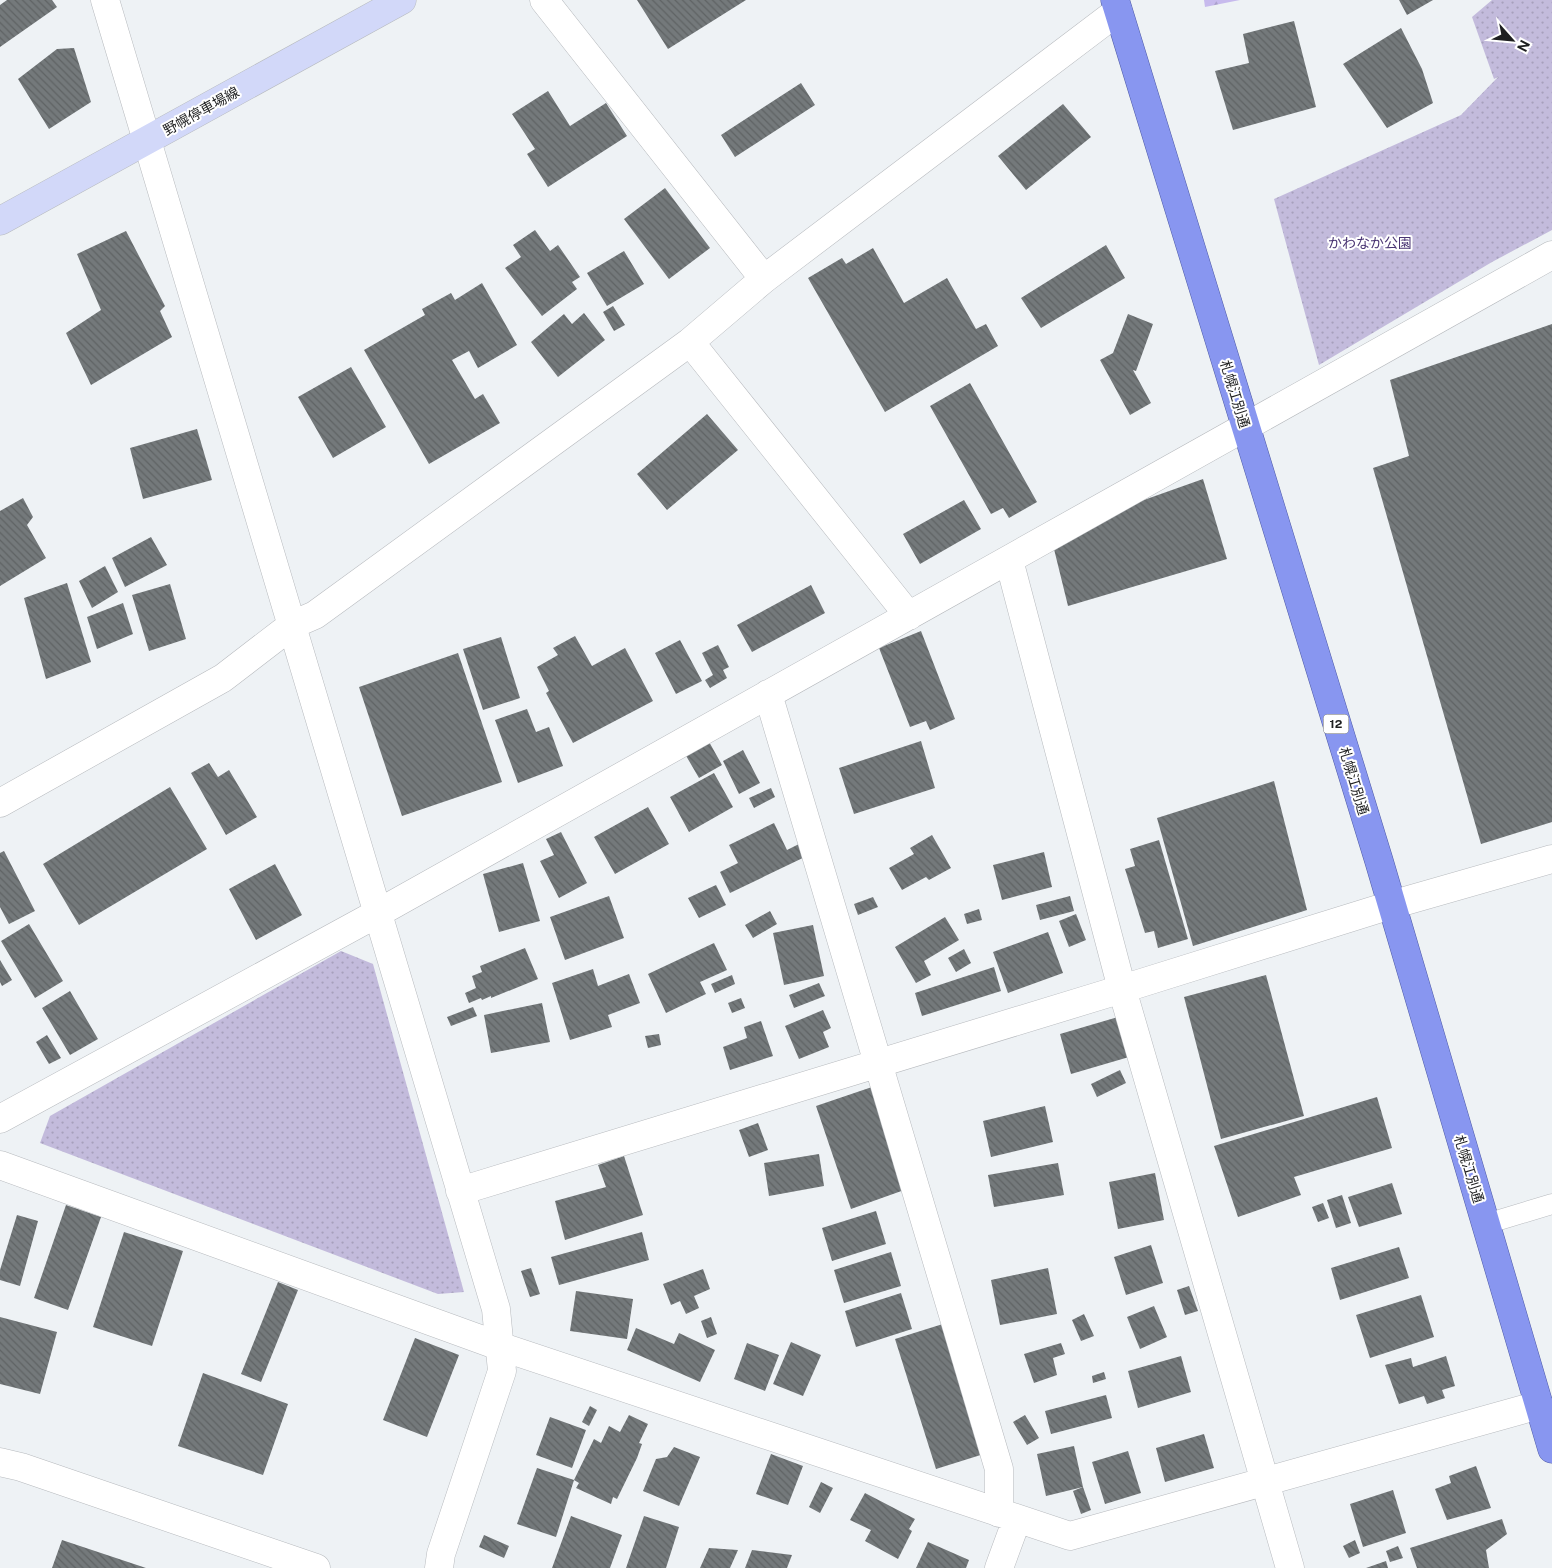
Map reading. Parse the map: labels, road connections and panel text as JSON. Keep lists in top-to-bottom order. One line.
{"streets":{"highway":["札幌江別通","12"],"main road":["野幌停車場線"]},"parks":["かわなか公園"],"north":"bottom right"}
